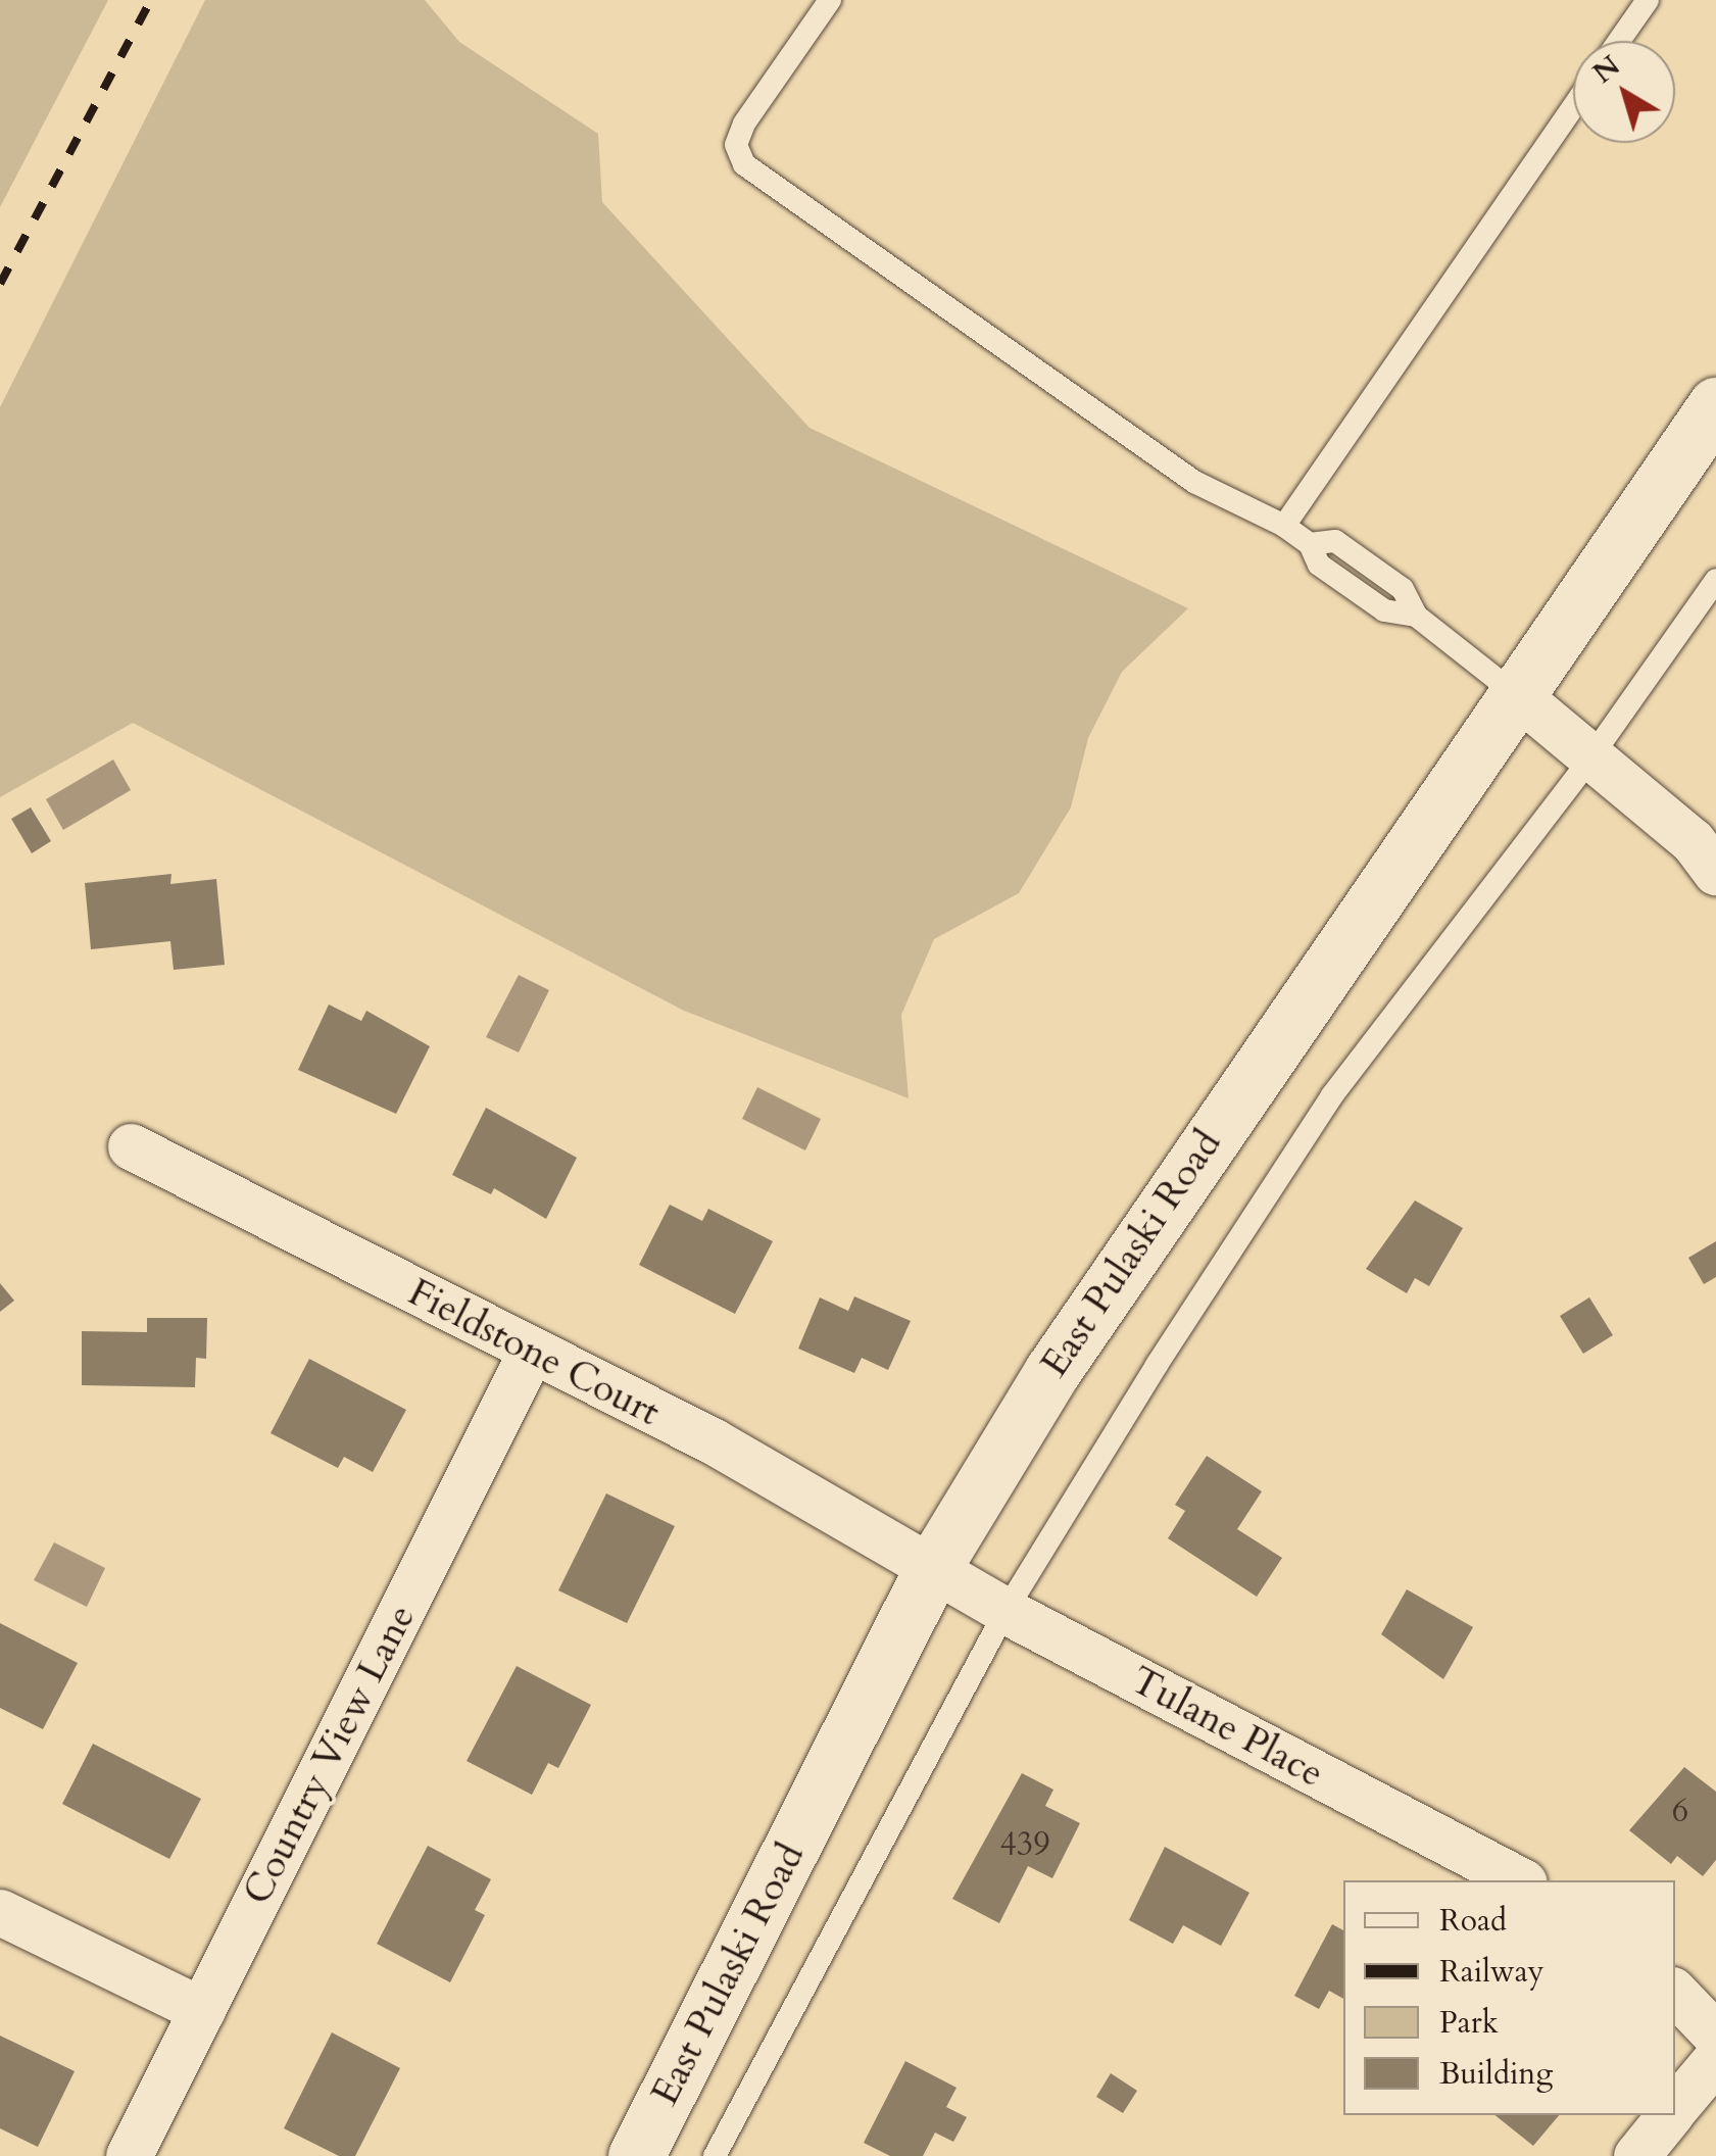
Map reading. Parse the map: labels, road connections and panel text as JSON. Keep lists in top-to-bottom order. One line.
{"streets":{"main road":["East Pulaski Road"],"street":["Fieldstone Court","Tulane Place","Country View Lane"]},"crossings":[["East Pulaski Road","Fieldstone Court"],["East Pulaski Road","Tulane Place"],["Fieldstone Court","Tulane Place"],["Fieldstone Court","Country View Lane"]],"house_numbers":["6","439"],"legend":["Road","Railway","Park","Building"],"north":"top left"}
